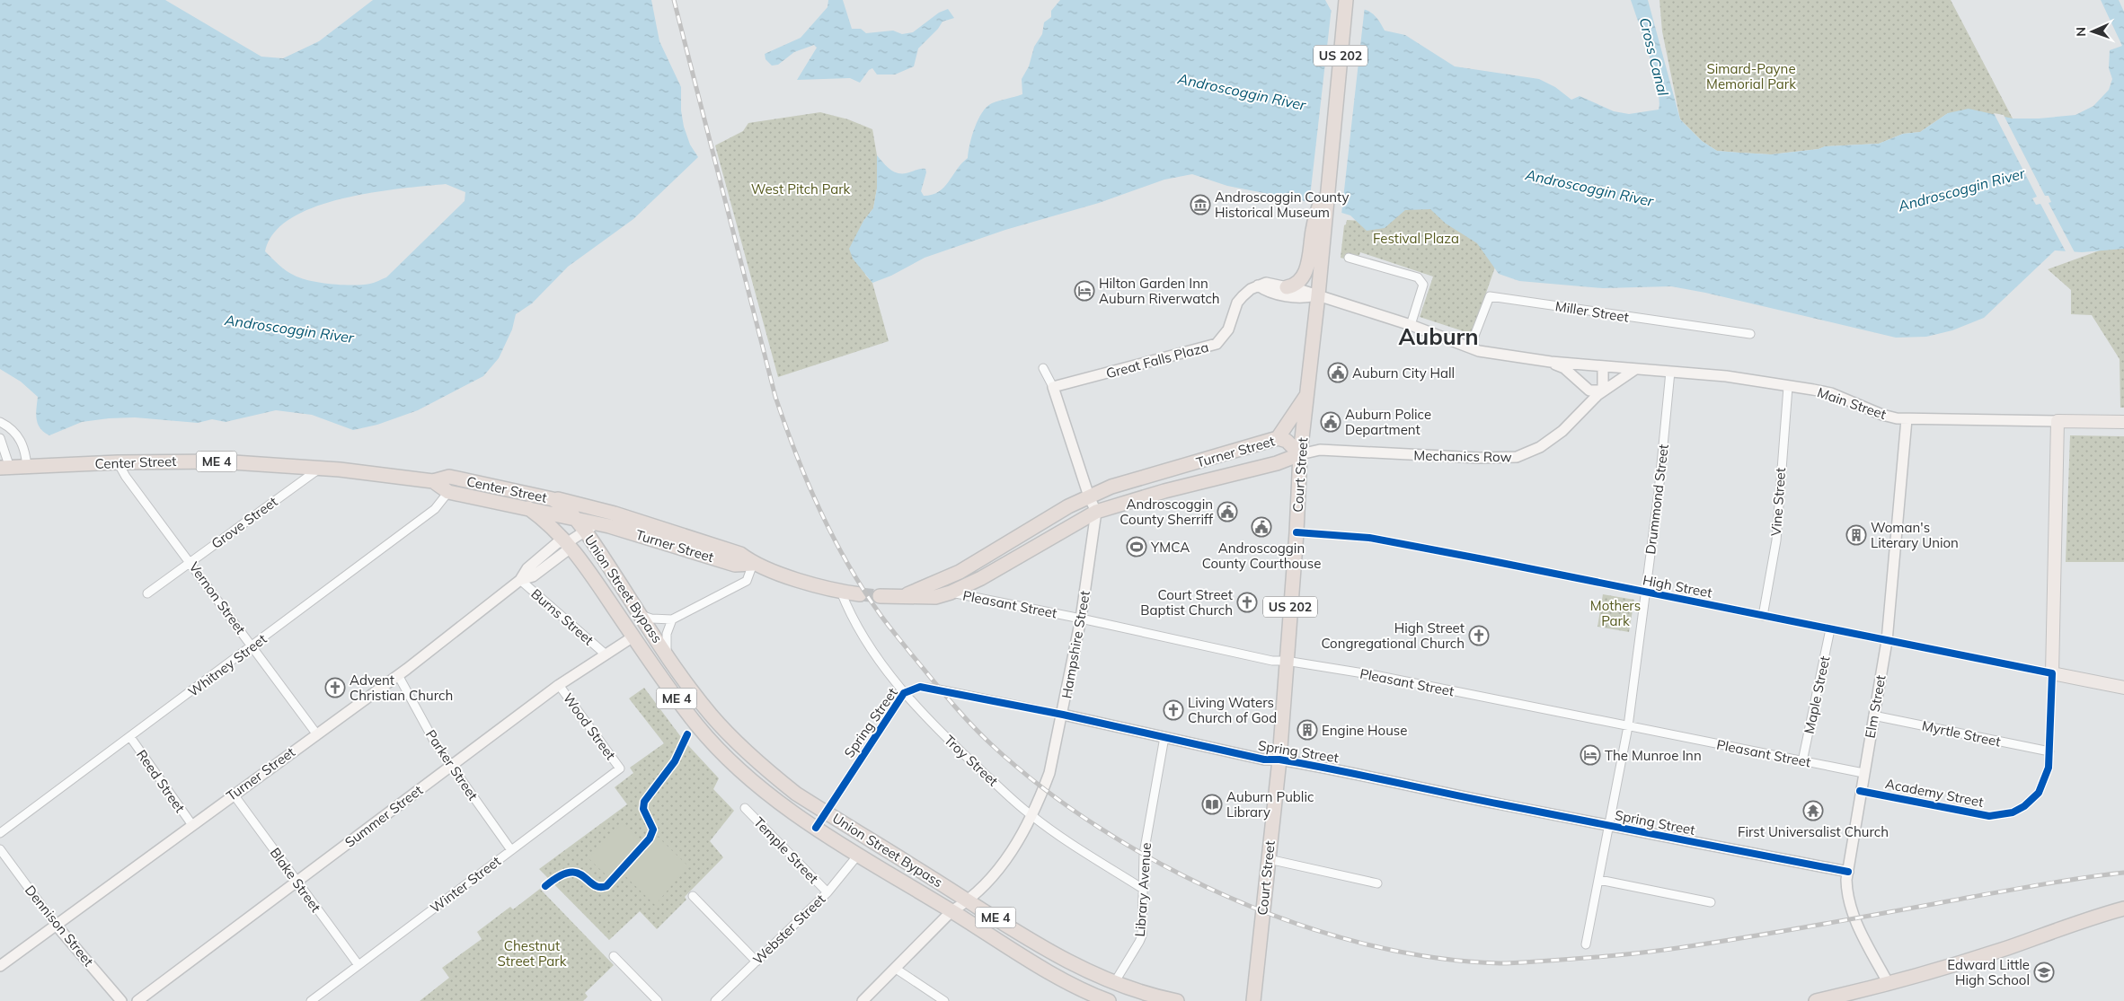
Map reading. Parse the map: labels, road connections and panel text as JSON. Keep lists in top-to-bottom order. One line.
{"streets":{"highway":["US 202","Turner Street","ME 4","Center Street","Court Street","Union Street Bypass"],"main road":["Main Street","High Street","Academy Street"],"street":["Miller Street","Great Falls Plaza","Mechanics Row","Drummond Street","Vine Street","Grove Street","Vernon Street","Pleasant Street","Burns Street","Hampshire Street","Whitney Street","Maple Street","Elm Street","Spring Street","Wood Street","Myrtle Street","Troy Street","Parker Street","Reed Street","Summer Street","Temple Street","Blake Street","Winter Street","Library Avenue","Dennison Street","Webster Street"]},"crossings":[["US 202","Court Street"],["Miller Street","Main Street"],["Main Street","Mechanics Row"],["Main Street","Court Street"],["Main Street","Drummond Street"],["Main Street","Vine Street"],["Main Street","Elm Street"],["Main Street","Academy Street"],["Turner Street","Mechanics Row"],["Turner Street","Center Street"],["Turner Street","Court Street"],["Turner Street","Union Street Bypass"],["Turner Street","Vernon Street"],["Turner Street","Pleasant Street"],["Turner Street","Burns Street"],["Turner Street","Hampshire Street"],["Turner Street","Troy Street"],["Turner Street","Parker Street"],["Turner Street","Reed Street"],["Turner Street","Blake Street"],["Turner Street","Dennison Street"],["Mechanics Row","Court Street"],["Center Street","Grove Street"],["Center Street","Union Street Bypass"],["Center Street","Vernon Street"],["Center Street","Whitney Street"],["Court Street","High Street"],["Court Street","Pleasant Street"],["Court Street","Spring Street"],["Drummond Street","High Street"],["Drummond Street","Pleasant Street"],["Drummond Street","Spring Street"],["Vine Street","High Street"],["Grove Street","Vernon Street"],["High Street","Maple Street"],["High Street","Elm Street"],["High Street","Academy Street"],["Union Street Bypass","Hampshire Street"],["Union Street Bypass","Spring Street"],["Union Street Bypass","Summer Street"],["Union Street Bypass","Library Avenue"],["Union Street Bypass","Webster Street"],["Vernon Street","Whitney Street"],["Pleasant Street","Hampshire Street"],["Pleasant Street","Maple Street"],["Pleasant Street","Elm Street"],["Burns Street","Summer Street"],["Hampshire Street","Spring Street"],["Hampshire Street","Troy Street"],["Whitney Street","Reed Street"],["Elm Street","Spring Street"],["Elm Street","Myrtle Street"],["Elm Street","Academy Street"],["Spring Street","Troy Street"],["Spring Street","Library Avenue"],["Wood Street","Summer Street"],["Wood Street","Winter Street"],["Myrtle Street","Academy Street"],["Troy Street","Library Avenue"],["Parker Street","Summer Street"],["Parker Street","Winter Street"],["Summer Street","Blake Street"],["Temple Street","Webster Street"],["Blake Street","Winter Street"]],"districts":["Auburn"],"water":["Cross Canal","Androscoggin River"],"parks":["Simard-Payne Memorial Park","West Pitch Park","Festival Plaza","Mothers Park","Chestnut Street Park"],"places":{"museum":["Androscoggin County Historical Museum"],"hotel":["Hilton Garden Inn Auburn Riverwatch","The Munroe Inn"],"public building":["Auburn City Hall","Auburn Police Department","Androscoggin County Sherriff","Androscoggin County Courthouse"],"building":["Woman's Literary Union","Engine House"],"sports":["YMCA"],"church":["Court Street Baptist Church","High Street Congregational Church","Advent Christian Church","Living Waters Church of God"],"library":["Auburn Public Library"],"temple":["First Universalist Church"],"school or university":["Edward Little High School"]},"north":"left"}
